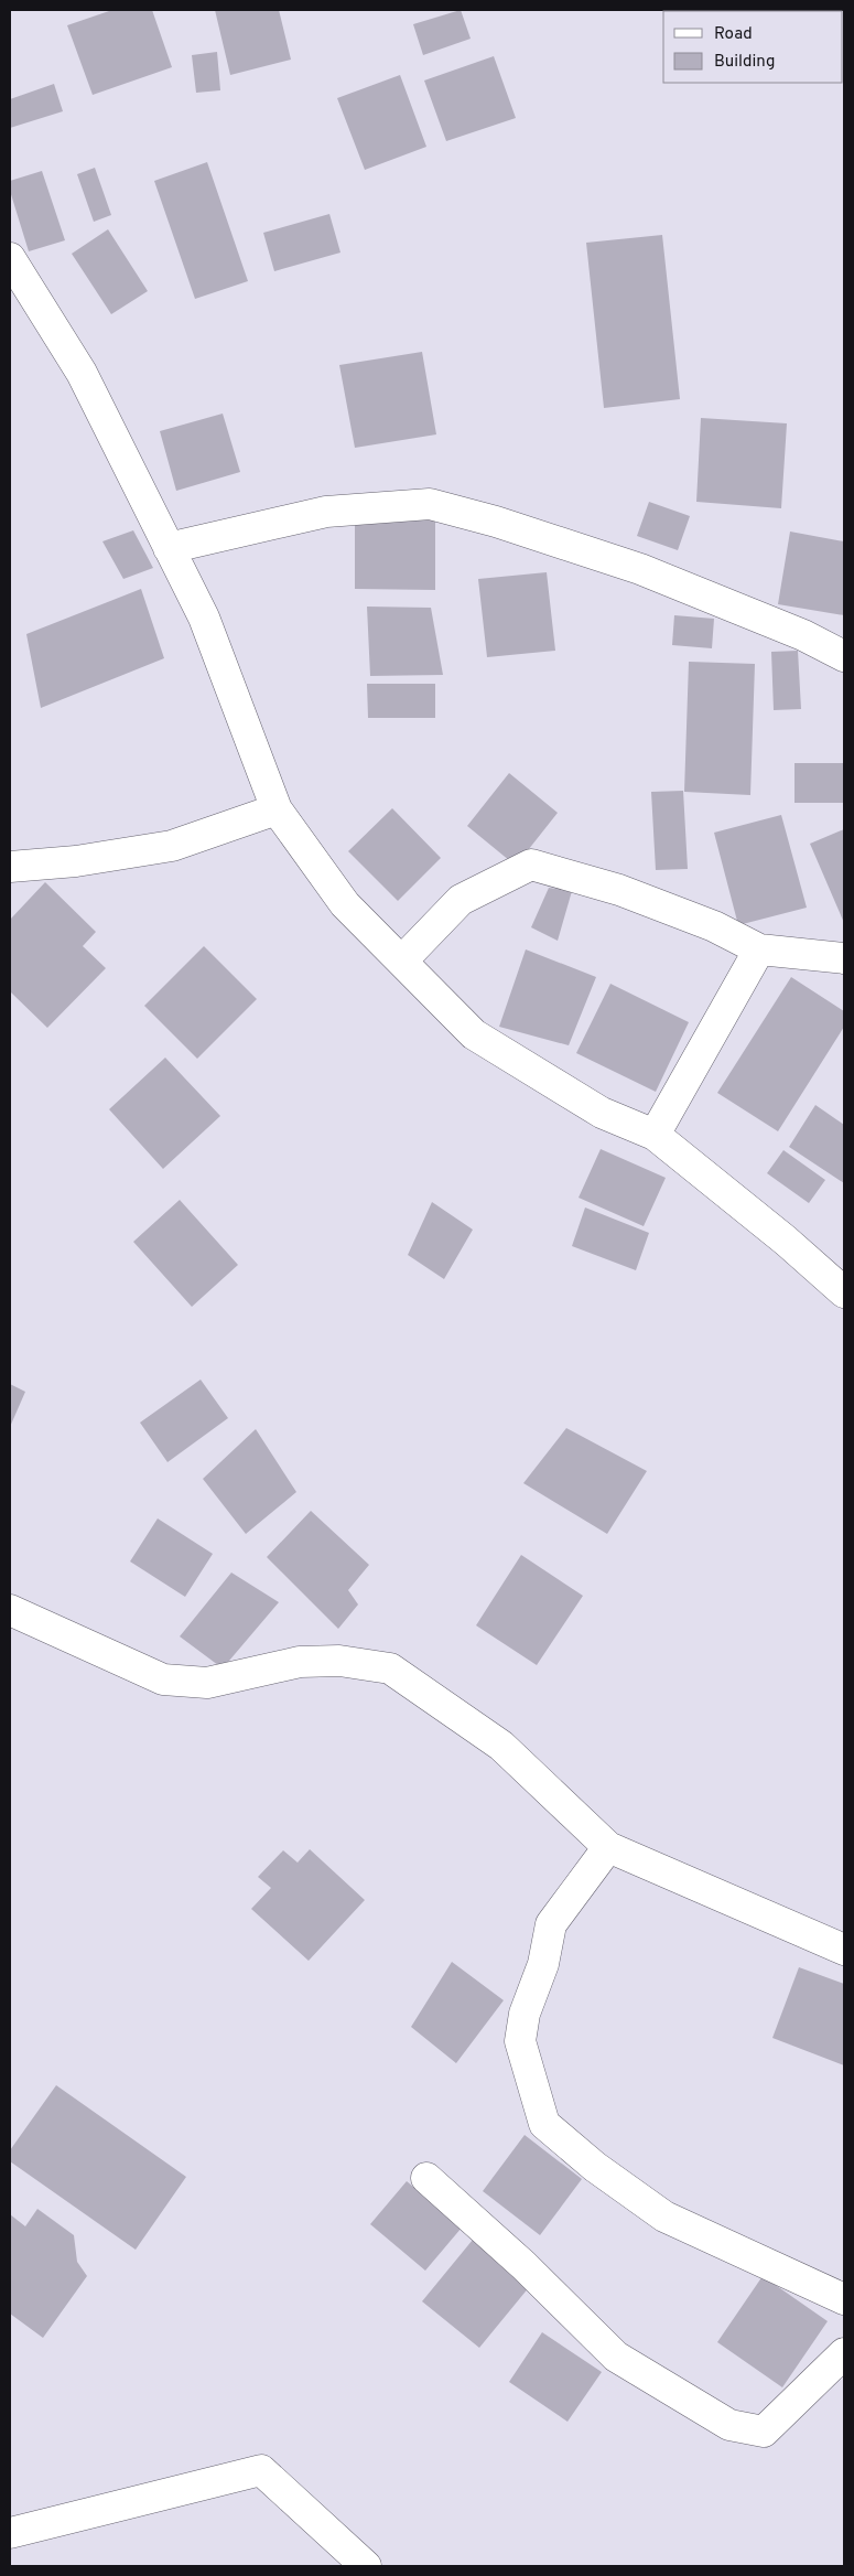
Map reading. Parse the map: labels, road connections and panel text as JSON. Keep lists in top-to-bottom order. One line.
{"legend":["Road","Building"]}
